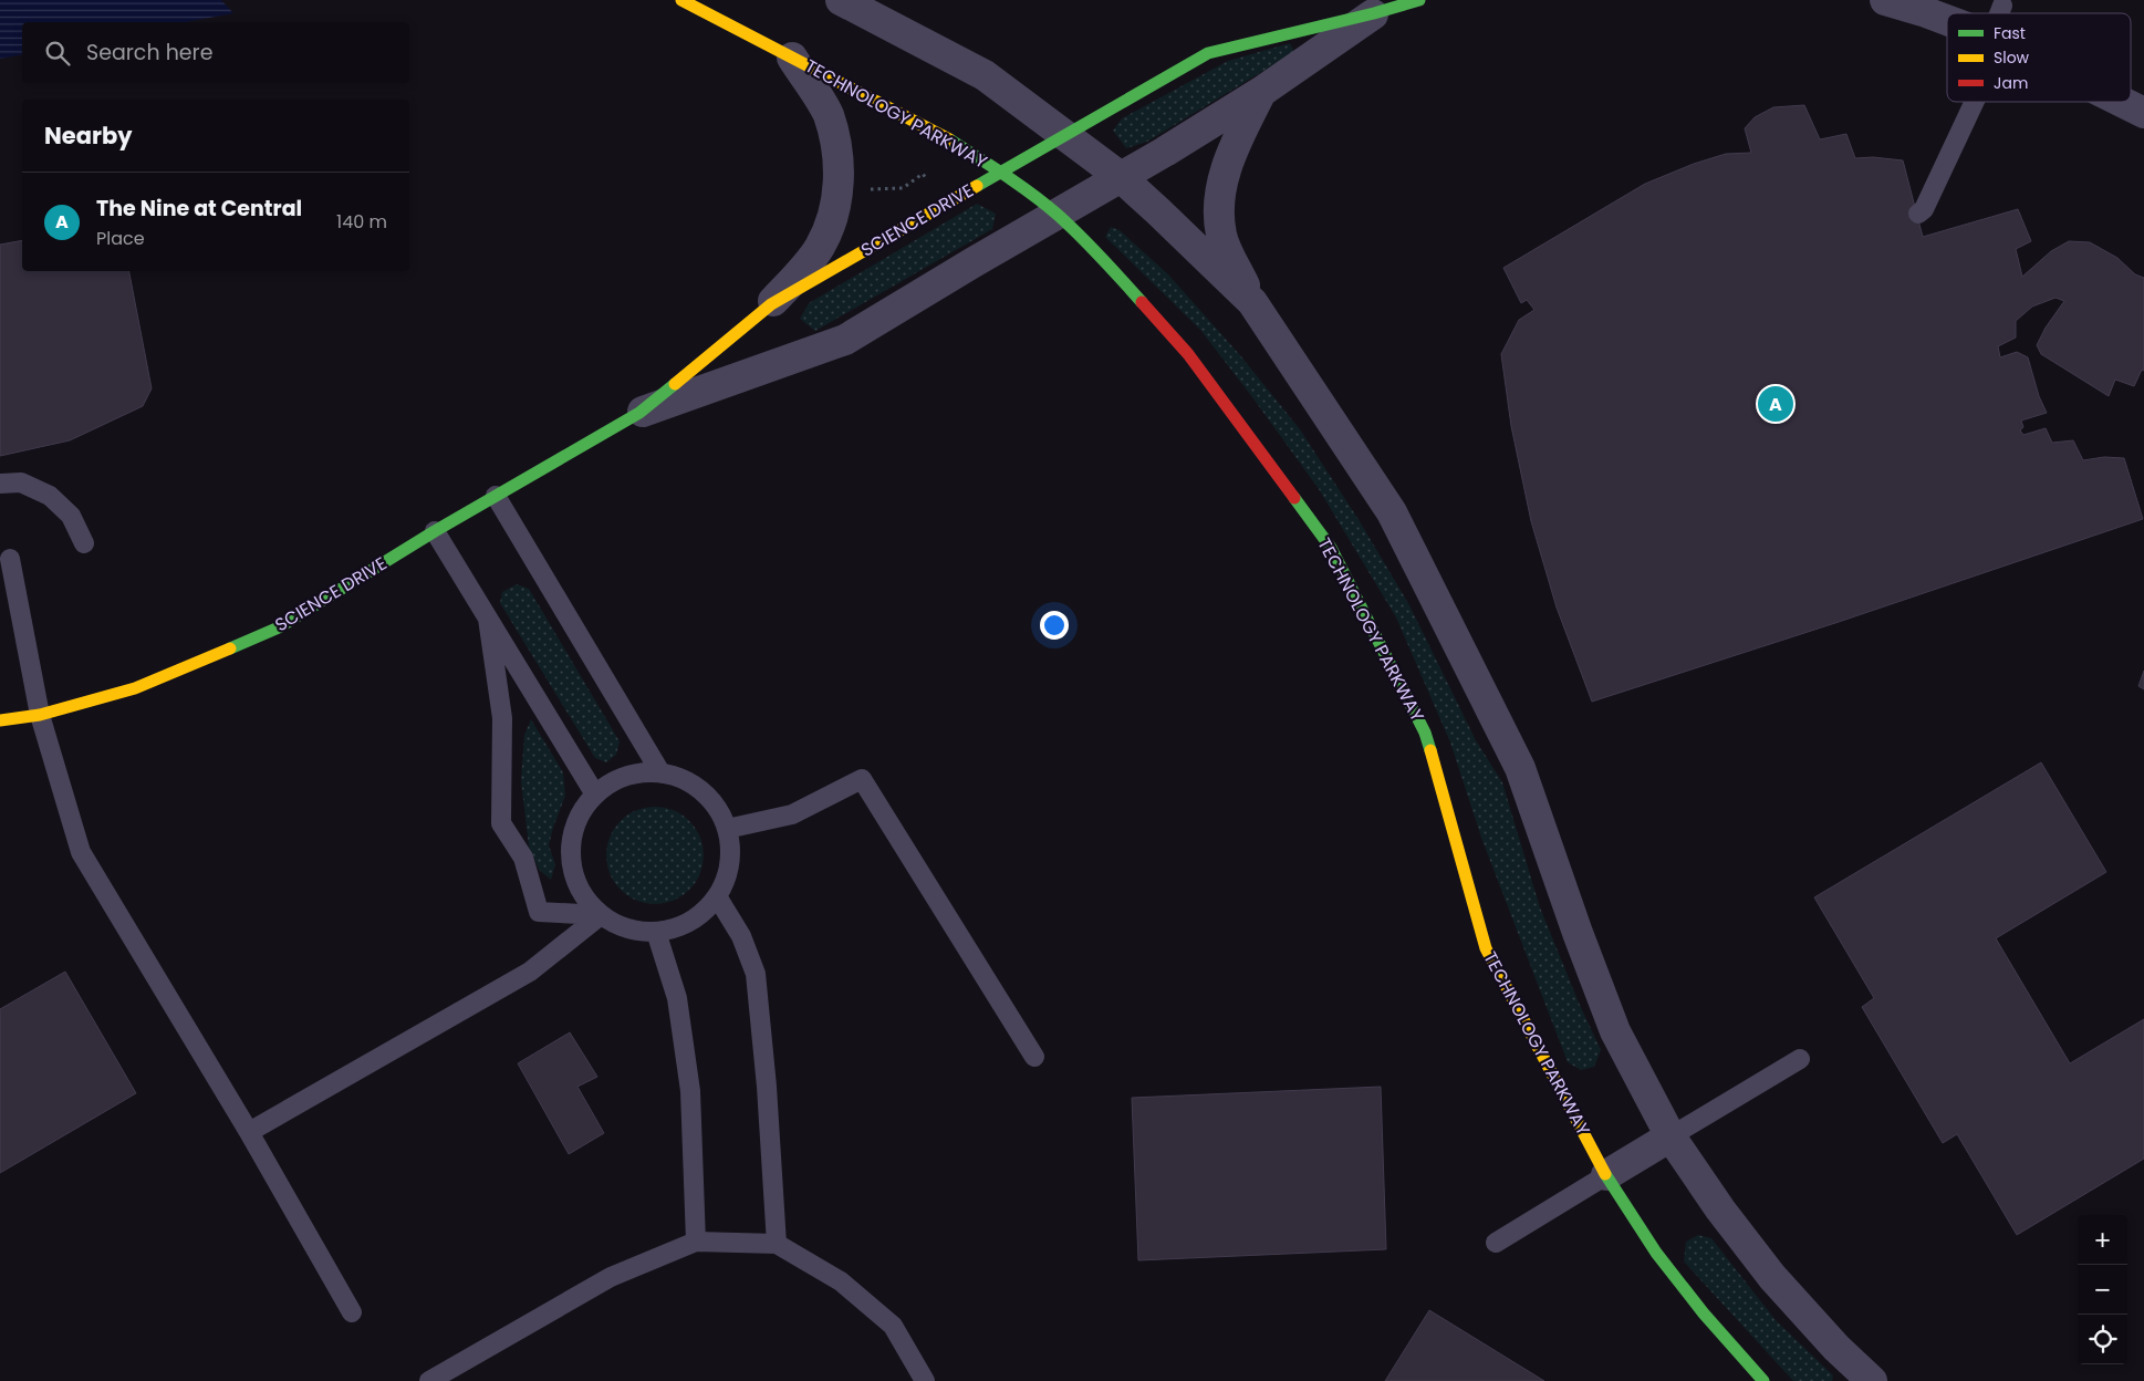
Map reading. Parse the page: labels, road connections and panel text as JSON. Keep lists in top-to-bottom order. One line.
{"streets":{"street":["TECHNOLOGY PARKWAY","SCIENCE DRIVE"]},"crossings":[["TECHNOLOGY PARKWAY","SCIENCE DRIVE"]],"legend":["Fast","Slow","Jam"],"page":{"search":"Search here","heading":"Nearby","list":[{"mark":"A","name":"The Nine at Central","note":"Place","value":"140 m"}],"pins":"A","map_buttons":["+","−"]}}
